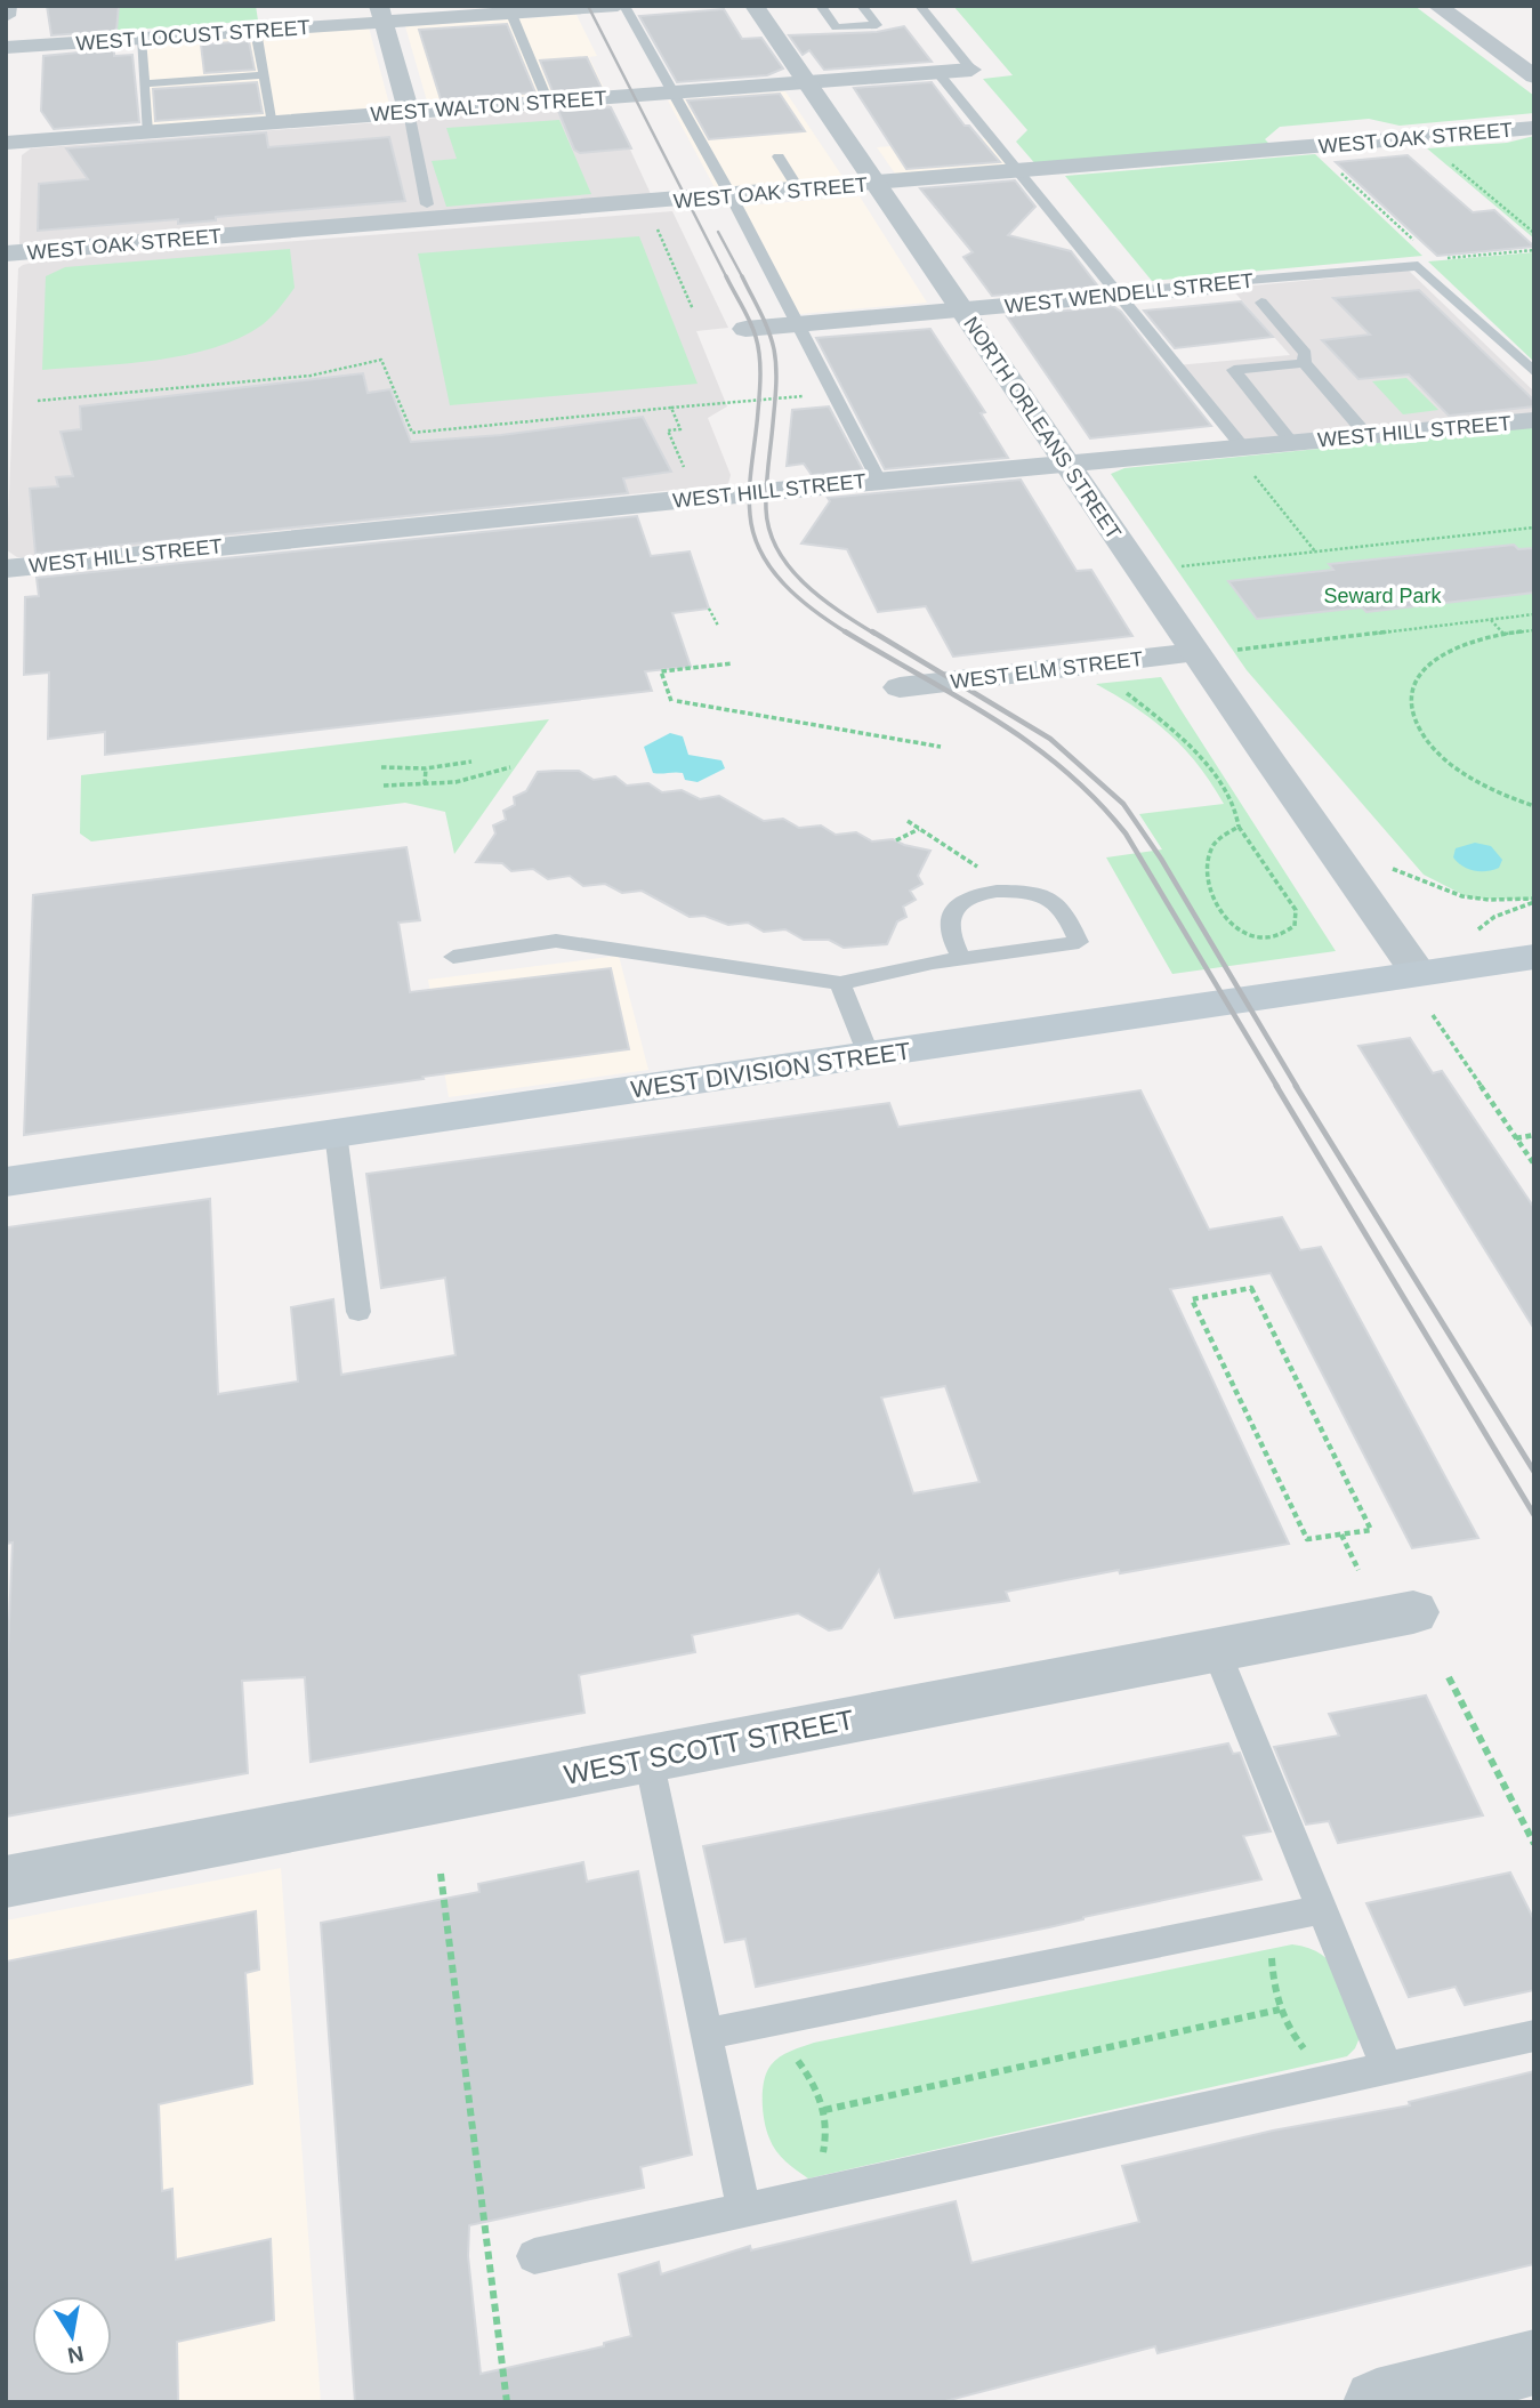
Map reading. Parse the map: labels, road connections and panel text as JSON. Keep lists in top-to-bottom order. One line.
{"streets":{"main road":["WEST DIVISION STREET"],"street":["WEST LOCUST STREET","WEST WALTON STREET","WEST OAK STREET","WEST WENDELL STREET","NORTH ORLEANS STREET","WEST HILL STREET","WEST ELM STREET","WEST SCOTT STREET"]},"crossings":[["WEST WALTON STREET","NORTH ORLEANS STREET"],["WEST OAK STREET","NORTH ORLEANS STREET"],["WEST WENDELL STREET","NORTH ORLEANS STREET"],["NORTH ORLEANS STREET","WEST HILL STREET"],["NORTH ORLEANS STREET","WEST ELM STREET"],["NORTH ORLEANS STREET","WEST DIVISION STREET"]],"parks":["Seward Park"],"north":"bottom"}
